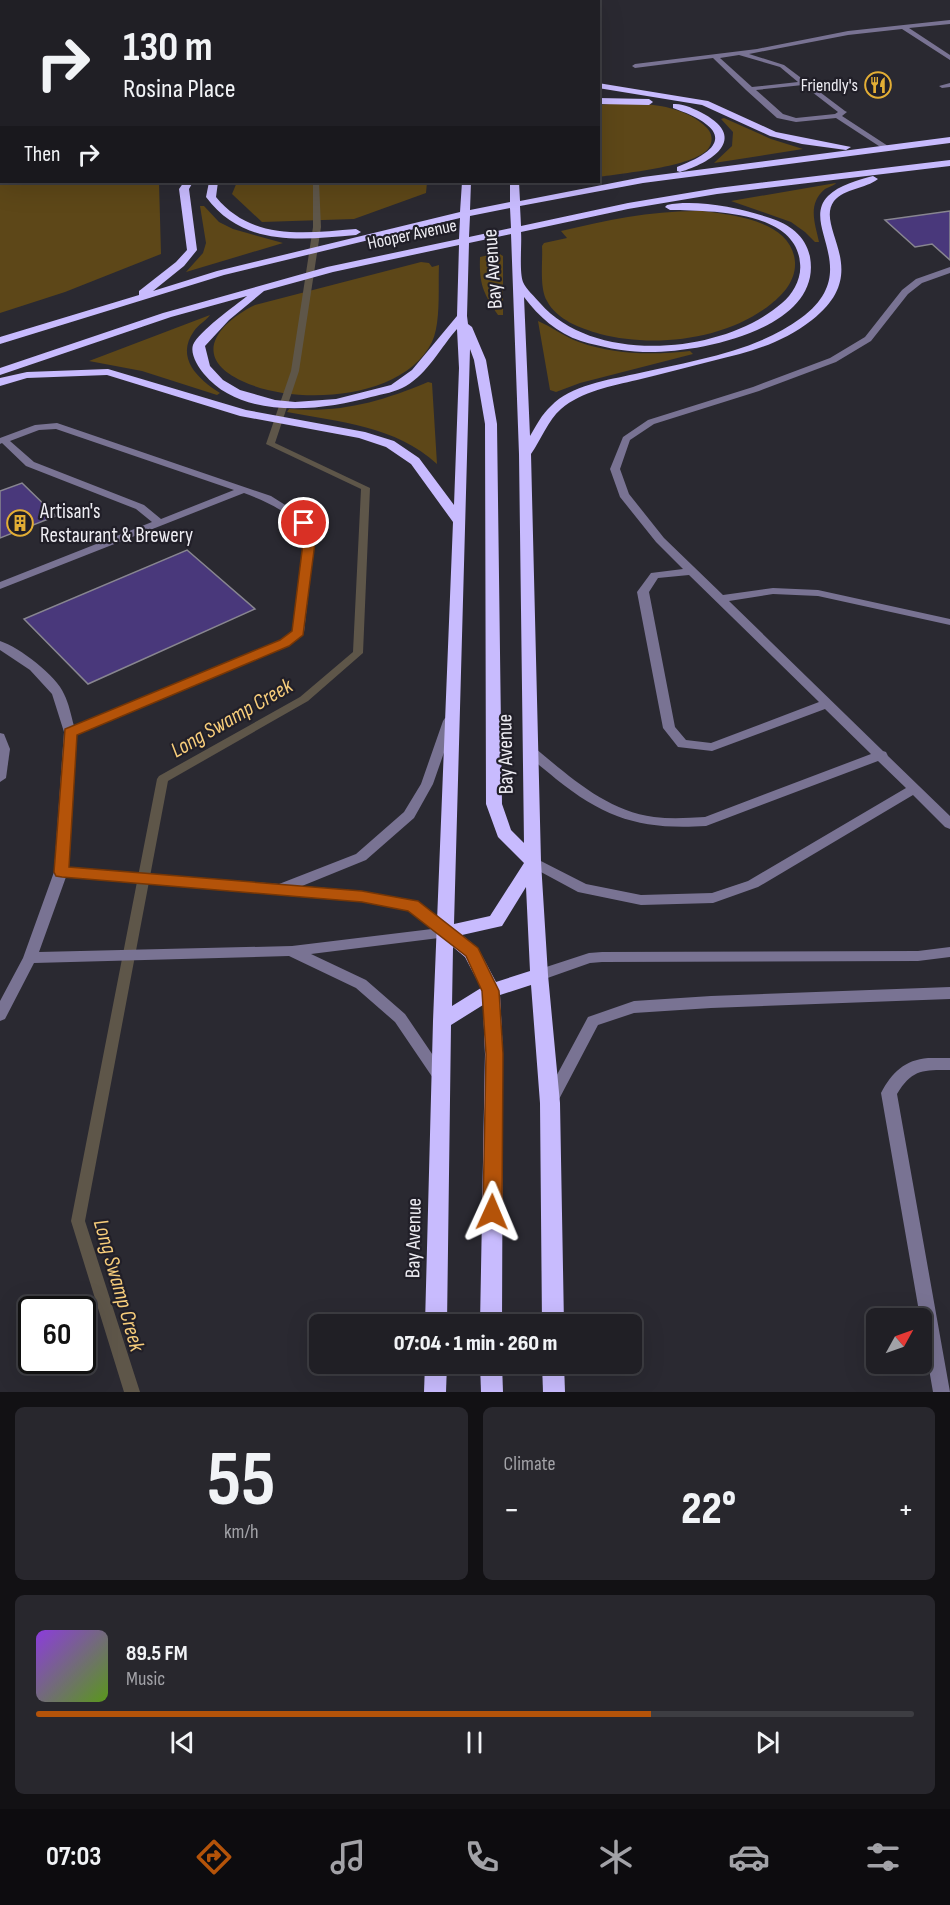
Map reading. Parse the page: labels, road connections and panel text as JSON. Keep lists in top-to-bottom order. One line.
{"streets":{"main road":["Hooper Avenue","Bay Avenue"]},"crossings":[["Hooper Avenue","Bay Avenue"]],"water":["Long Swamp Creek"],"places":{"restaurant":["Friendly's"],"building":["Artisan's Restaurant & Brewery"]},"north":"top right","page":{"turn":["130 m","Rosina Place"],"then":"Then","limit":"60","trip":"07:04 · 1 min · 260 m","tile":[["55","km/h"],"Climate"],"heat":["−","22°","+"],"song":["89.5 FM","Music"],"tabs":"07:03"}}
